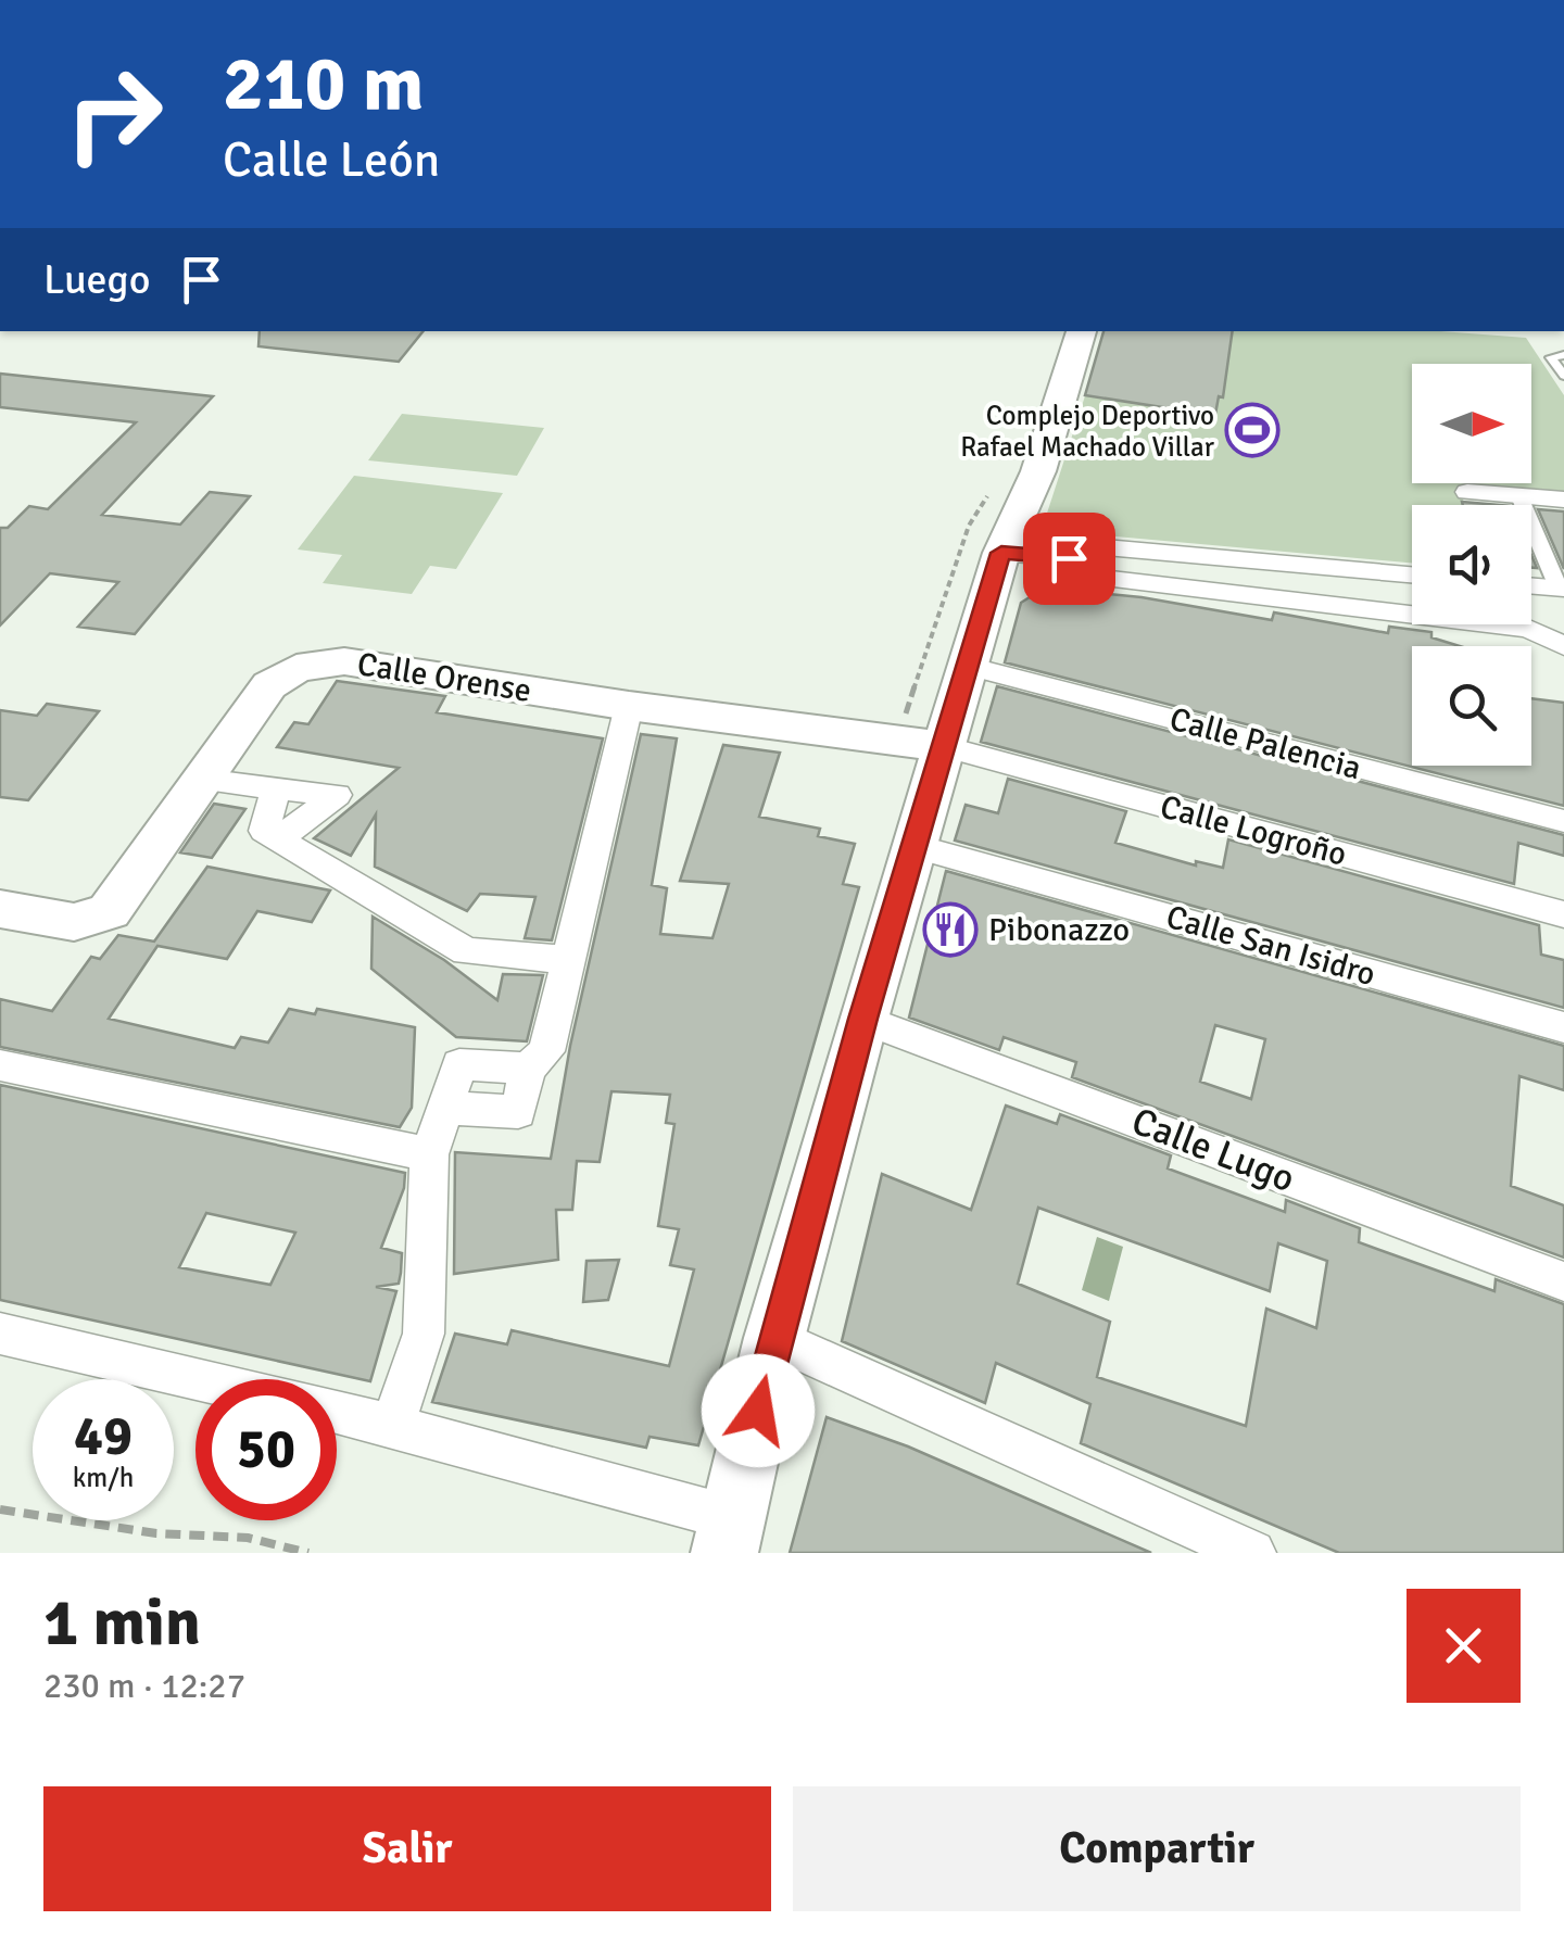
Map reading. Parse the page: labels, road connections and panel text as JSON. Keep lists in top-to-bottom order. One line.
{"streets":{"main road":["Calle Orense"],"street":["Calle Palencia","Calle Logroño","Calle San Isidro","Calle Lugo"]},"crossings":[["Calle Orense","Calle Logroño"]],"places":{"sports":["Complejo Deportivo Rafael Machado Villar"],"restaurant":["Pibonazzo"]},"north":"right","page":{"turn":["210 m","Calle León"],"then":"Luego","speed":"49 km/h","limit":"50","heading":["1 min","230 m · 12:27"],"buttons":["Salir","Compartir"]}}
